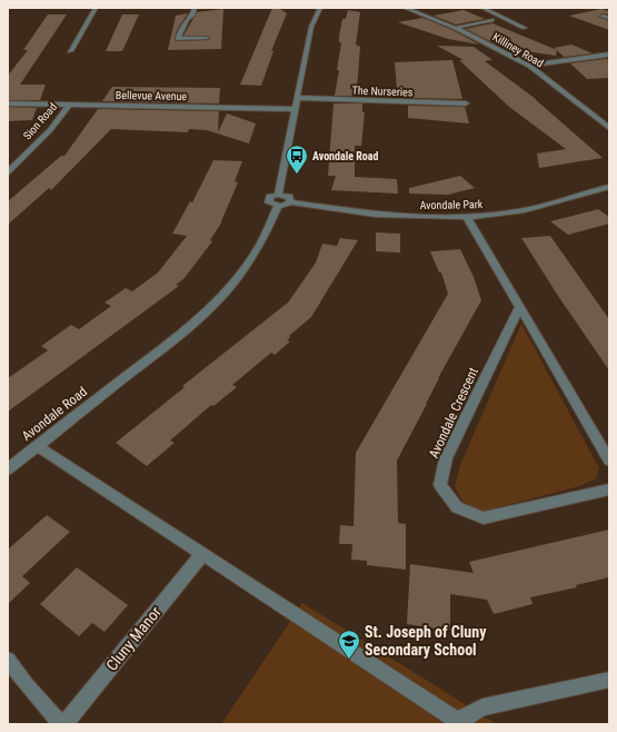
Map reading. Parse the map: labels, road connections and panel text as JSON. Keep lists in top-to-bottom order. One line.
{"streets":{"street":["Killiney Road","The Nurseries","Bellevue Avenue","Sion Road","Avondale Park","Avondale Crescent","Avondale Road","Cluny Manor"]},"crossings":[["The Nurseries","Avondale Road"],["Bellevue Avenue","Sion Road"],["Bellevue Avenue","Avondale Road"]],"places":{"bus stop":["Avondale Road"],"school or university":["St. Joseph of Cluny Secondary School"]}}
